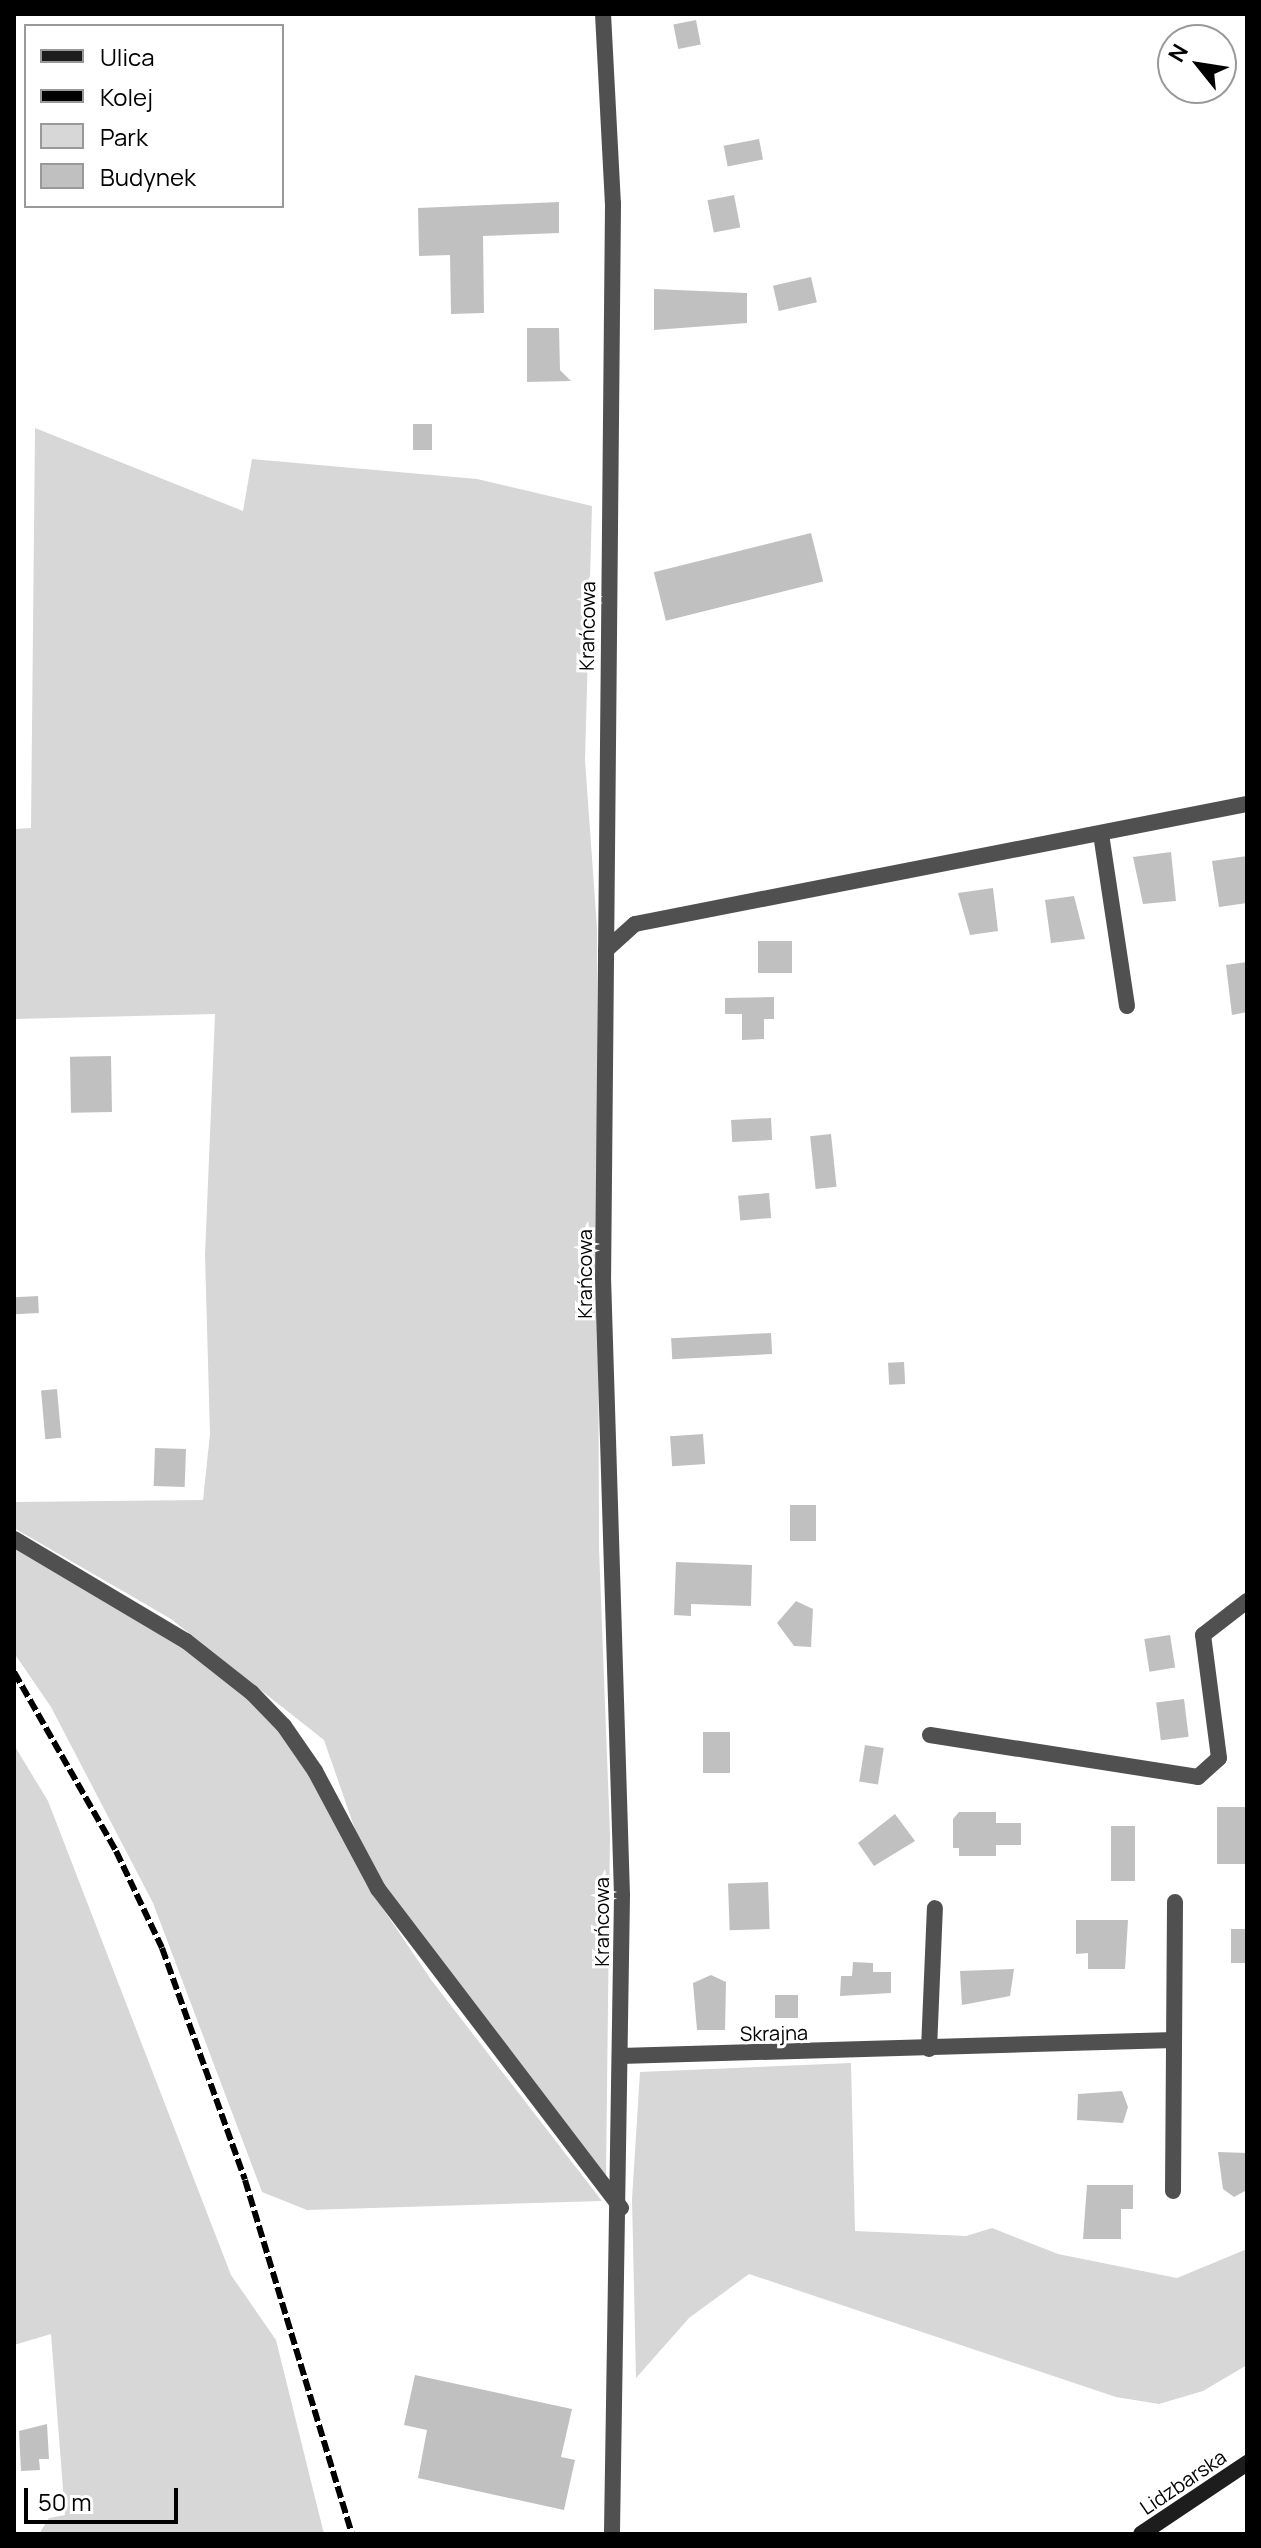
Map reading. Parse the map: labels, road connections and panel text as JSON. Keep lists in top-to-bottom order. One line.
{"streets":{"main road":["Lidzbarska"],"street":["Krańcowa","Skrajna"]},"crossings":[["Krańcowa","Skrajna"]],"legend":["Ulica","Kolej","Park","Budynek"],"scale_bar":"50 m","north":"top left"}
